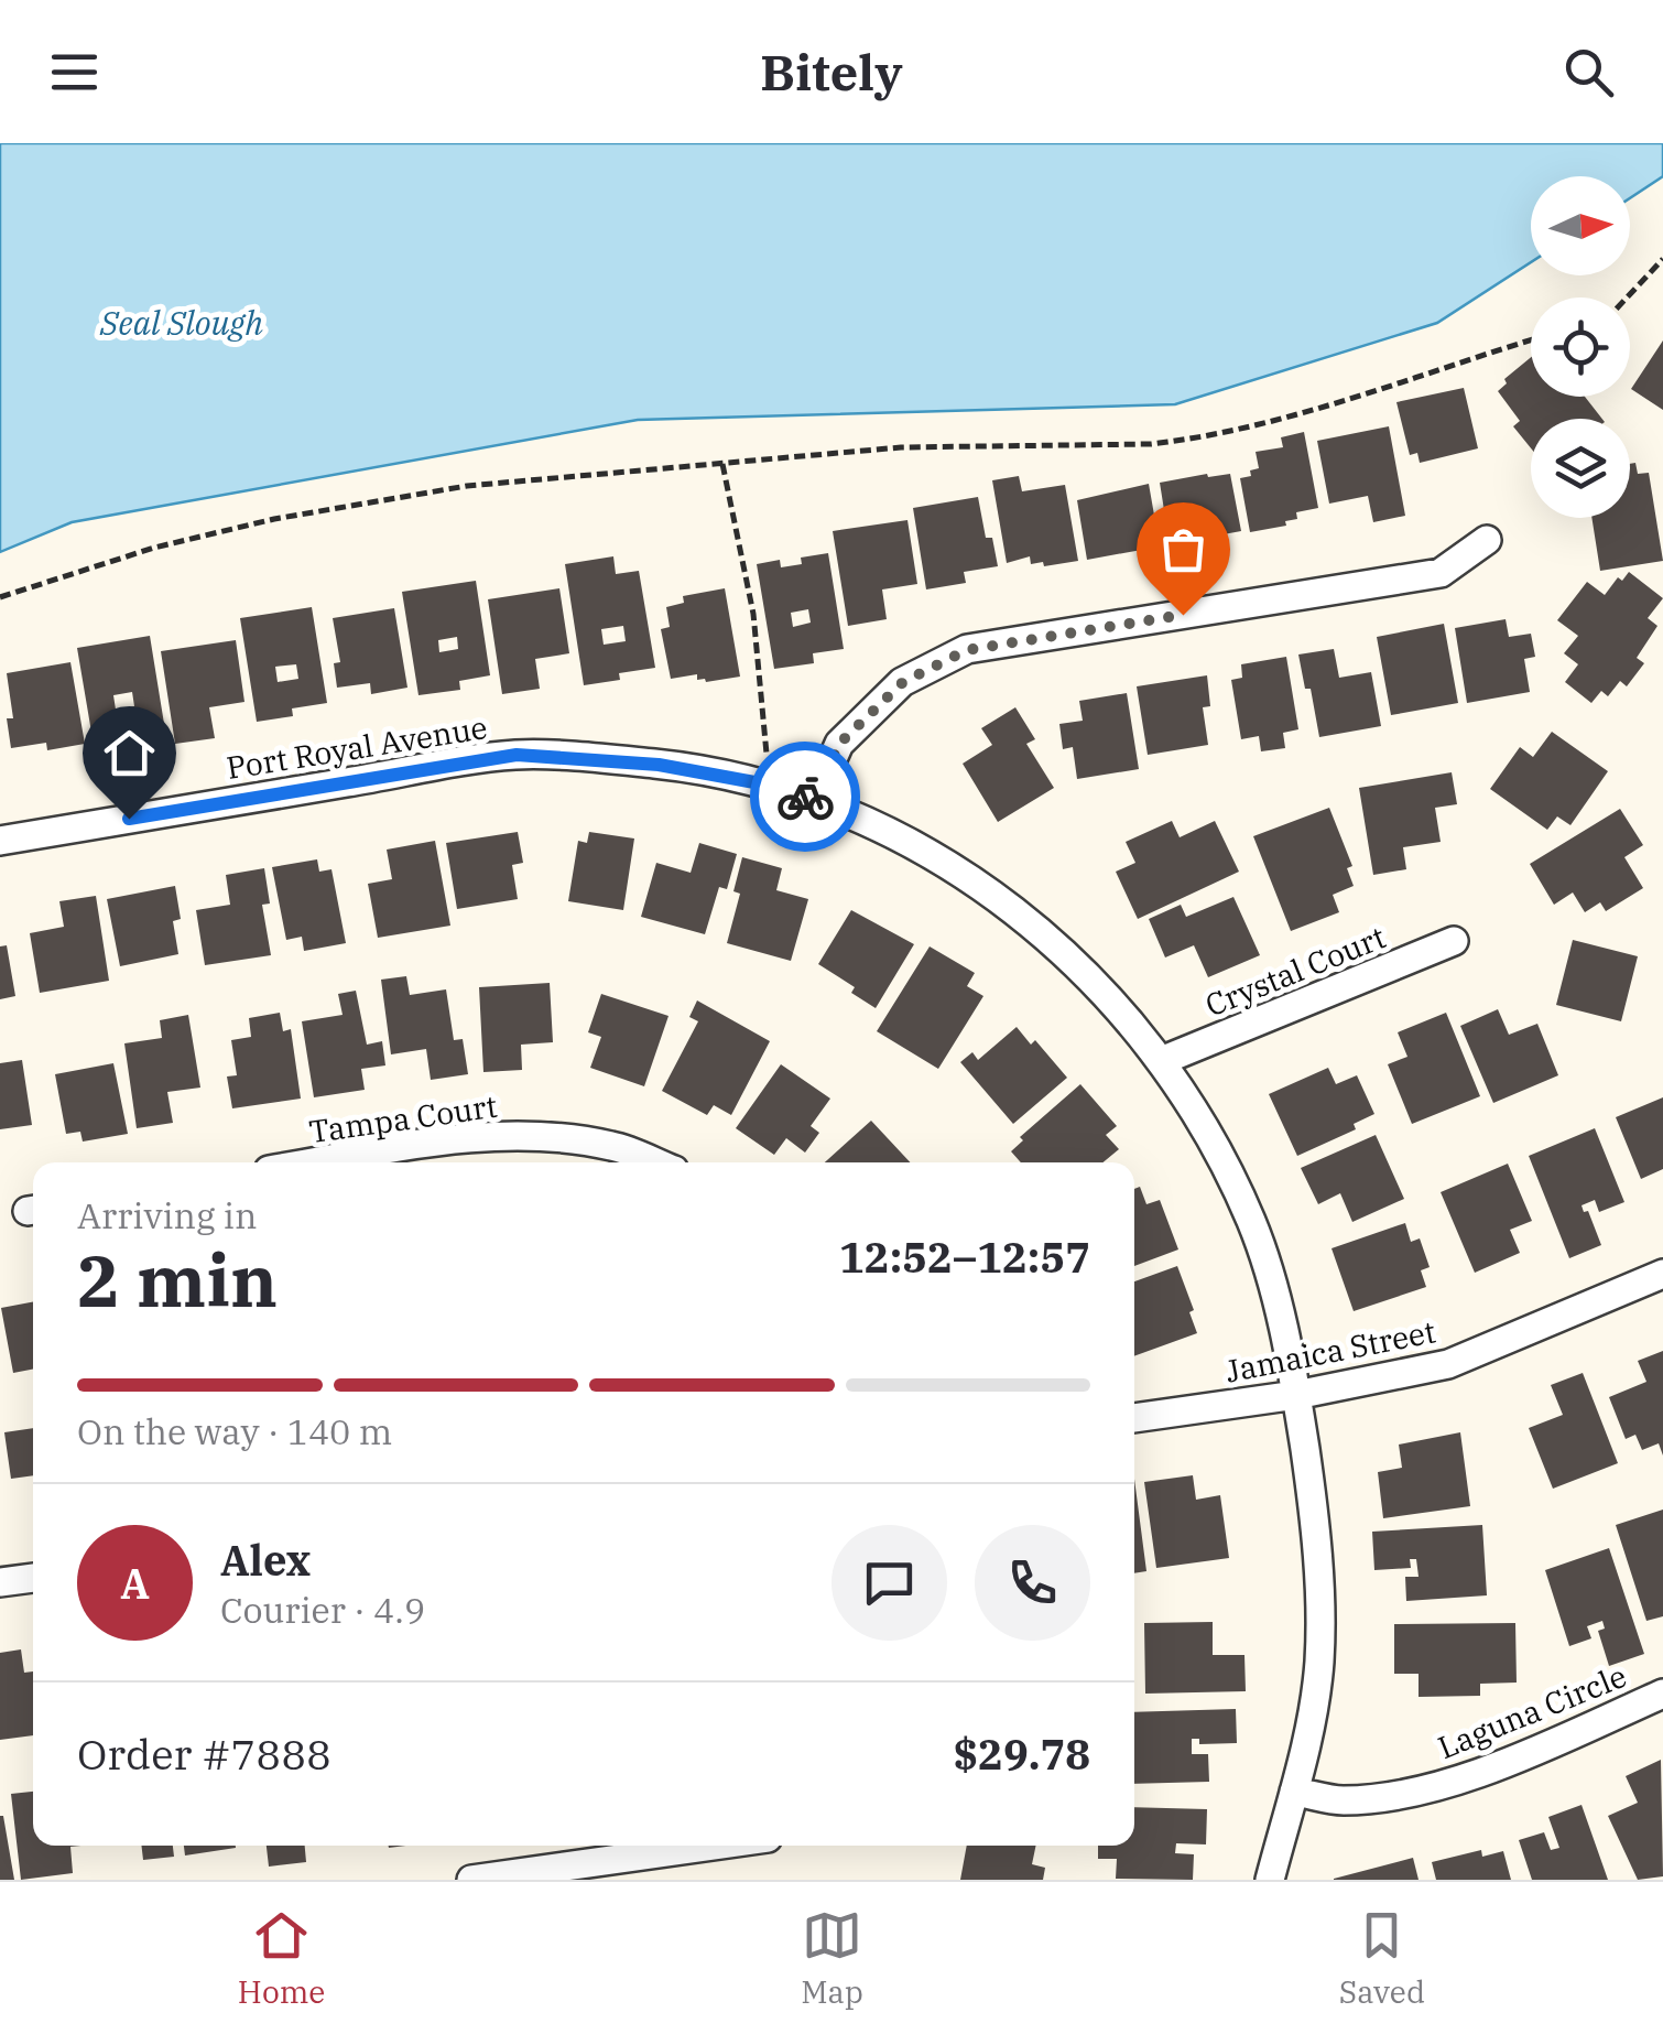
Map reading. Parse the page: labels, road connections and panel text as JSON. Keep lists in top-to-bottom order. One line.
{"streets":{"street":["Port Royal Avenue","Crystal Court","Tampa Court","Jamaica Street","Laguna Circle"]},"crossings":[["Port Royal Avenue","Crystal Court"],["Port Royal Avenue","Jamaica Street"],["Port Royal Avenue","Laguna Circle"]],"water":["Seal Slough"],"north":"right","page":{"header":"Bitely","heading":["2 min","Arriving in","12:52–12:57"],"panel":["Alex","Courier · 4.9","Order #7888","$29.78"],"bar":"On the way · 140 m","round":"A","tabs":["Home","Map","Saved"]}}
